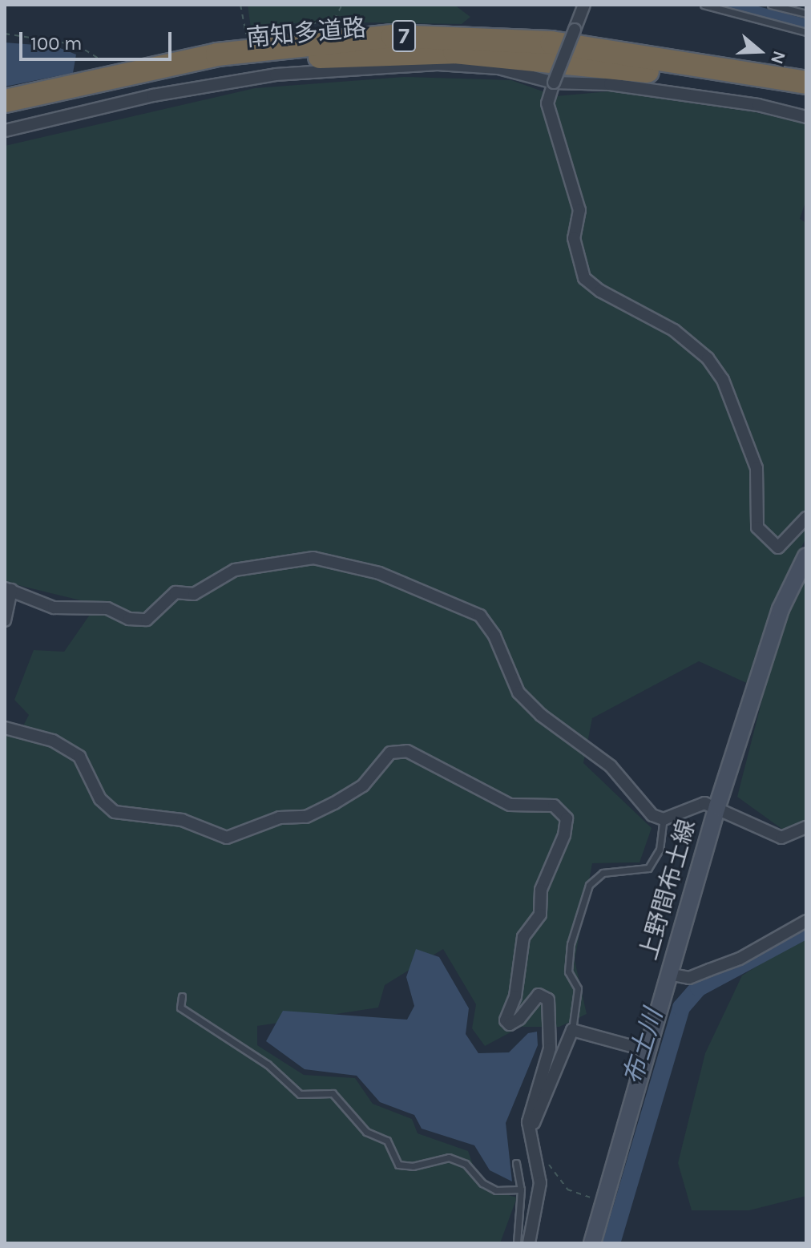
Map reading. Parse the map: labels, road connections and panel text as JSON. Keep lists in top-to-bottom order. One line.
{"streets":{"highway":["南知多道路","7"],"main road":["上野間布土線"]},"water":["布土川"],"scale_bar":"100 m","north":"right"}
